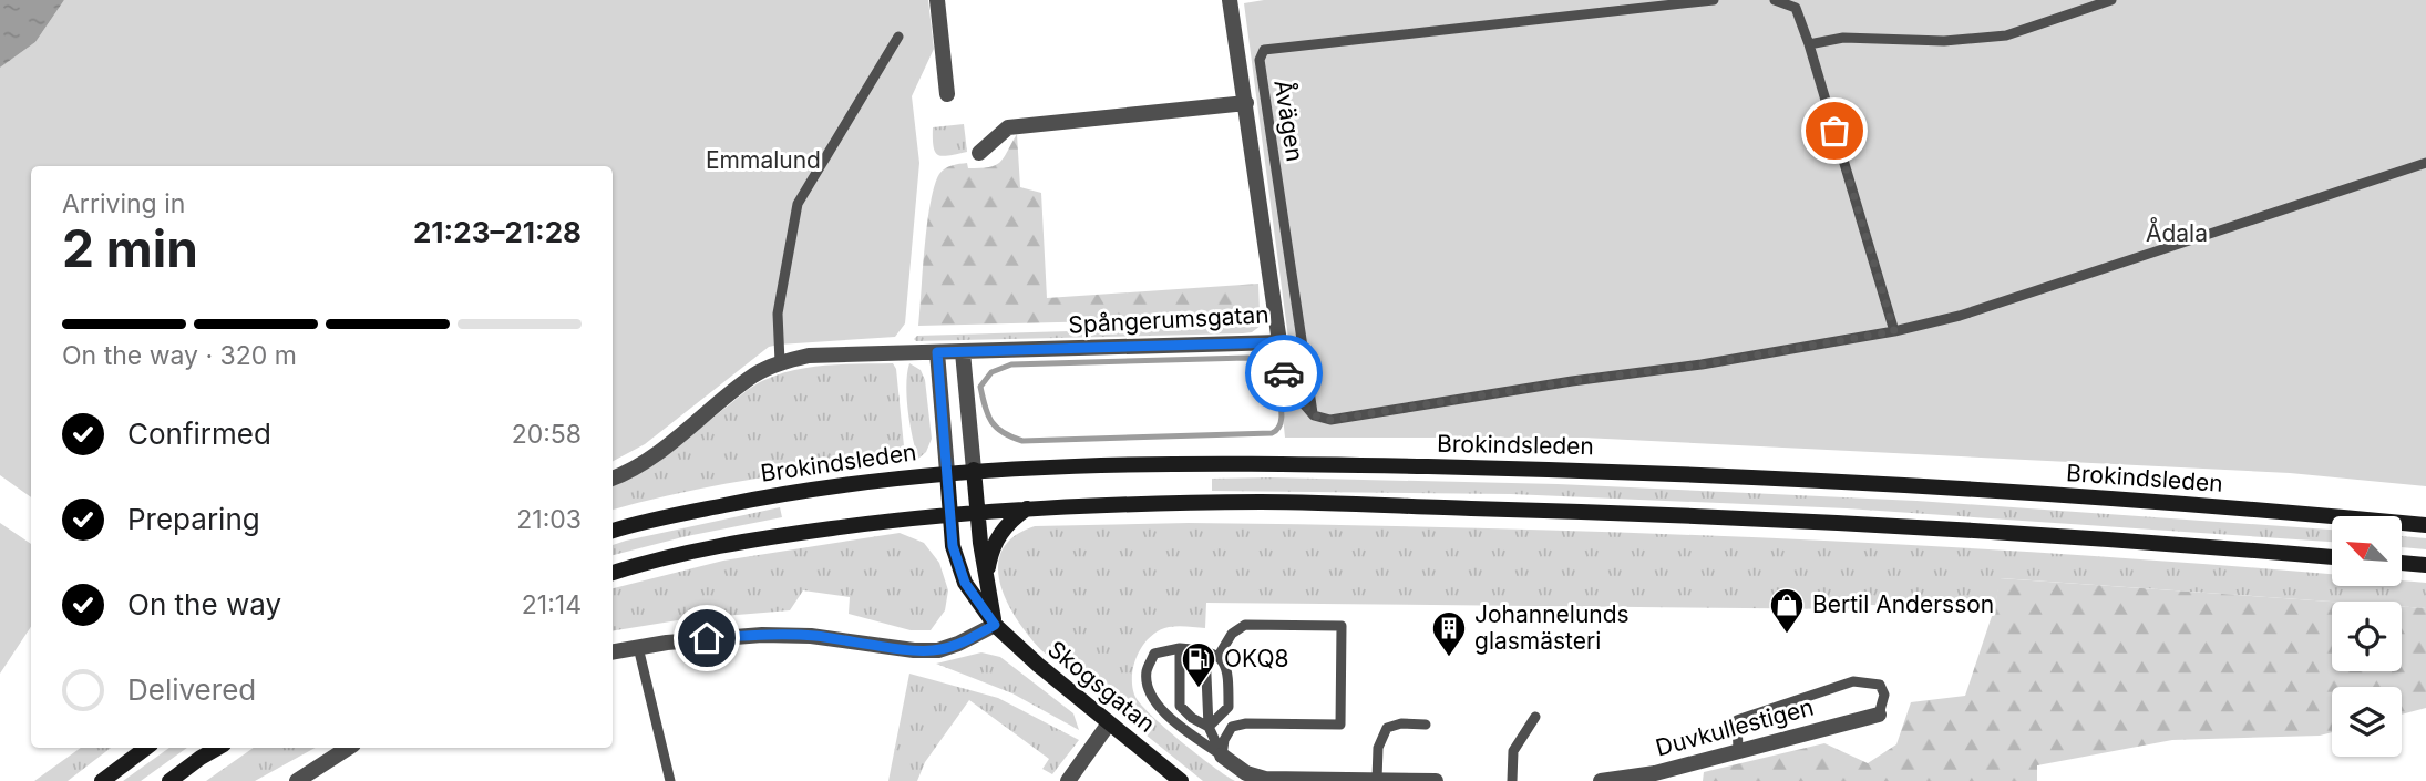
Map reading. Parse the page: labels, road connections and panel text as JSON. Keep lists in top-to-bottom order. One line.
{"streets":{"main road":["Brokindsleden","Skogsgatan"],"street":["Spångerumsgatan","Duvkullestigen"],"lane":["Åvägen"]},"crossings":[["Brokindsleden","Skogsgatan"]],"parks":["Emmalund","Ådala"],"places":{"shop":["Bertil Andersson"],"building":["Johannelunds glasmästeri"],"fuel station":["OKQ8"]},"north":"top left","page":{"heading":["2 min","Arriving in","21:23–21:28"],"bar":"On the way · 320 m","list":[["Confirmed","20:58"],["Preparing","21:03"],["On the way","21:14"],"Delivered"]}}
